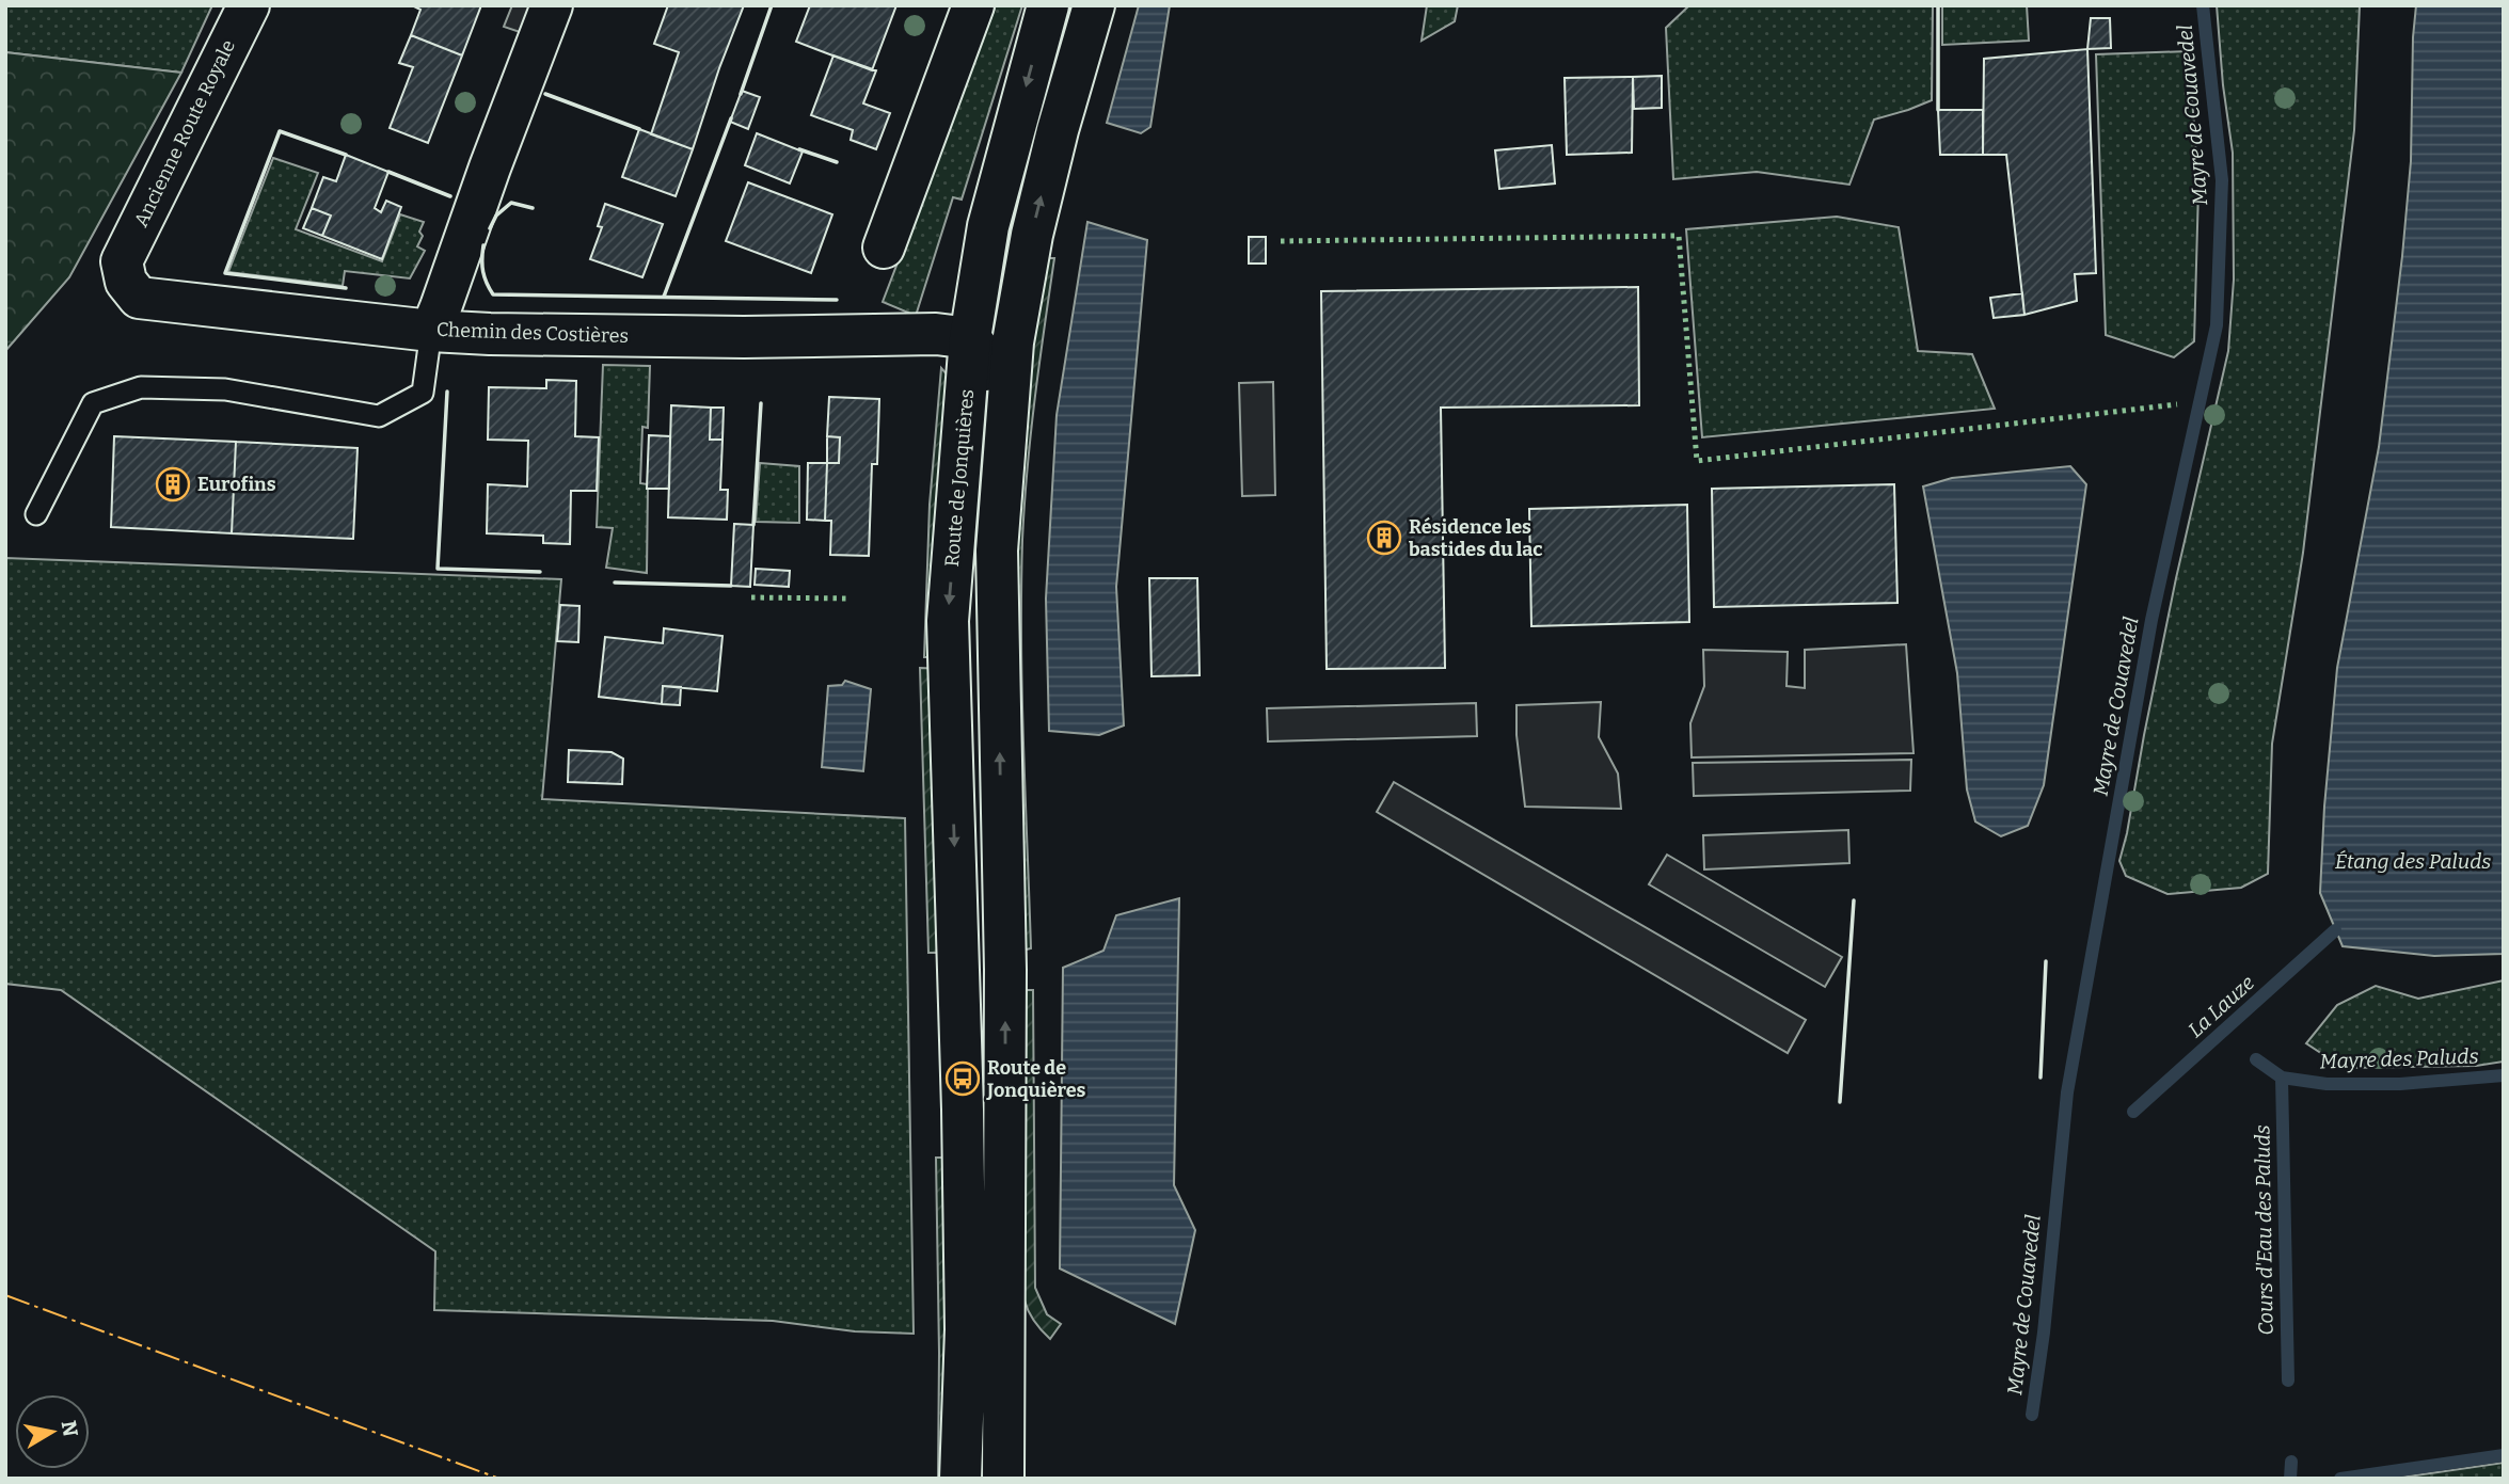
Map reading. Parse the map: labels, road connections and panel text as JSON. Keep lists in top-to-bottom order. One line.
{"streets":{"main road":["Ancienne Route Royale","Chemin des Costières","Route de Jonquières"]},"crossings":[["Ancienne Route Royale","Chemin des Costières"],["Chemin des Costières","Route de Jonquières"]],"water":["Mayre de Couavedel","Étang des Paluds","La Lauze","Mayre des Paluds","Cours d'Eau des Paluds"],"places":{"building":["Eurofins","Résidence les bastides du lac"],"bus stop":["Route de Jonquières"]},"north":"right"}
